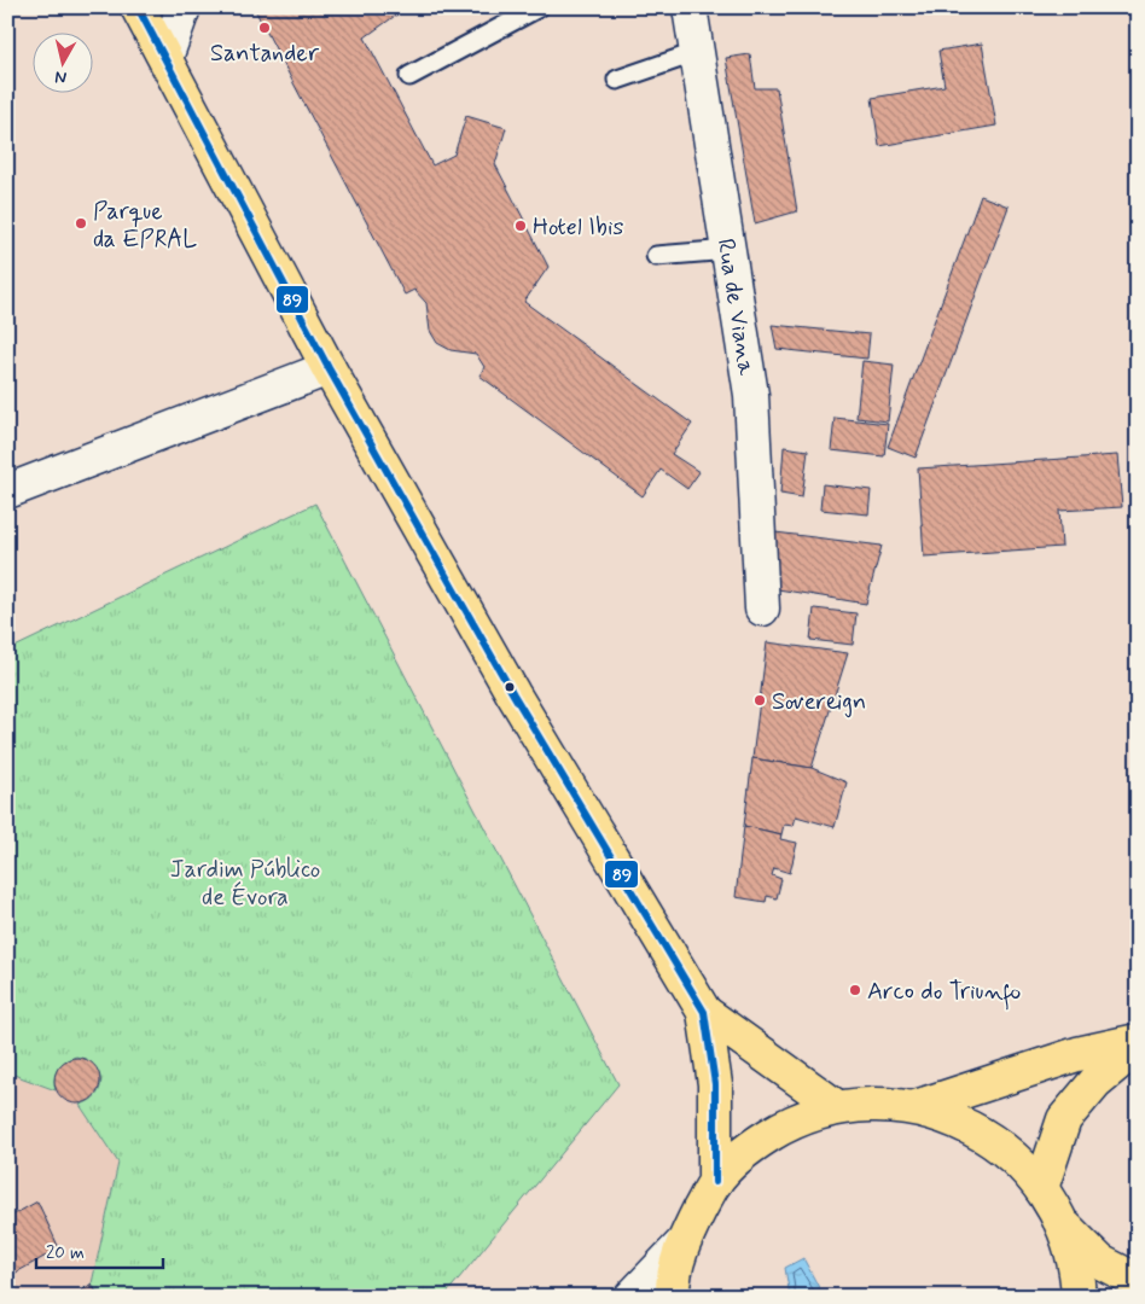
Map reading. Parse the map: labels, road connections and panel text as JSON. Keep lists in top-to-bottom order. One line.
{"streets":{"street":["Rua de Viana"]},"parks":["Jardim Público de Évora"],"places":["Santander","Parque da EPRAL","Hotel Ibis","Sovereign","Arco do Triunfo"],"lines":["transit line 89"],"scale_bar":"20 m","north":"bottom"}
